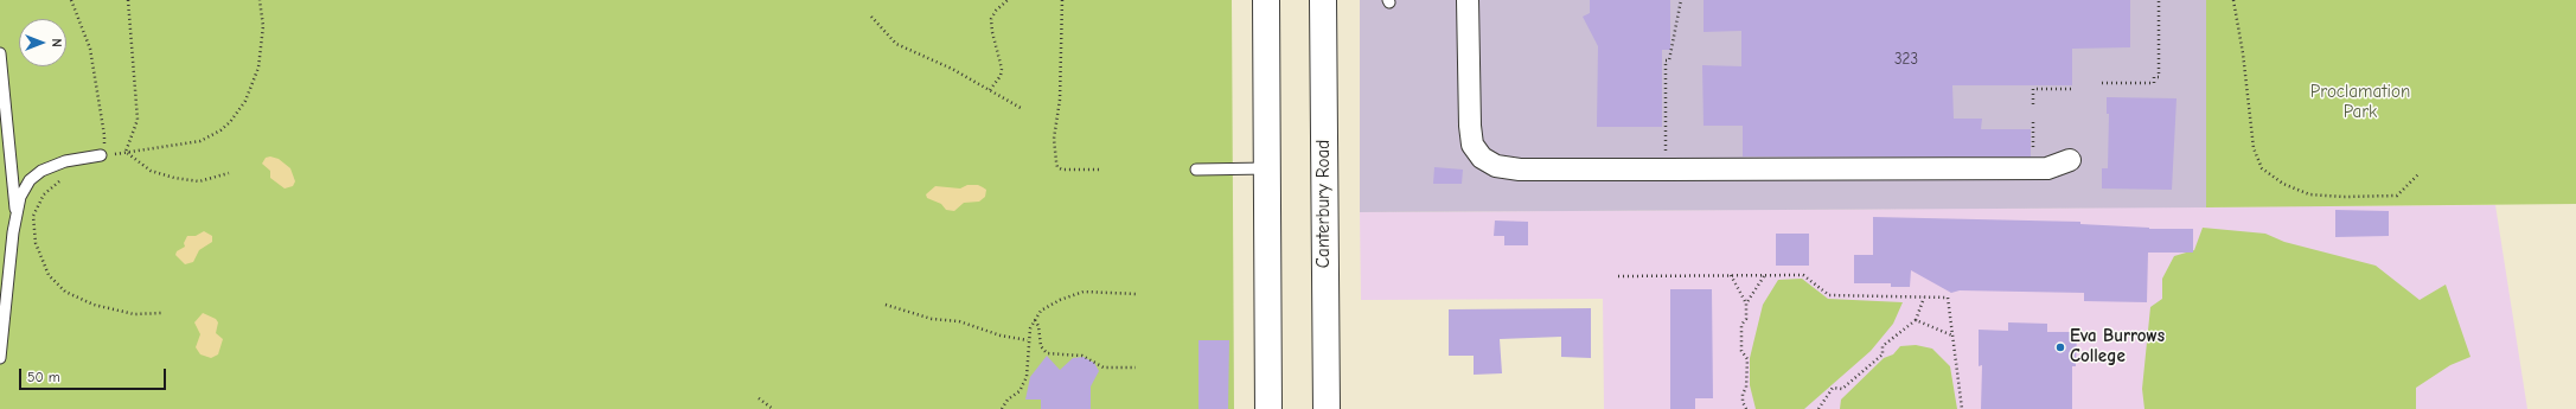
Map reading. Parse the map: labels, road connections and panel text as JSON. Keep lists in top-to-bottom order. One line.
{"streets":{"main road":["Canterbury Road"]},"parks":["Proclamation Park"],"places":["Eva Burrows College"],"house_numbers":["323"],"scale_bar":"50 m","north":"right"}
